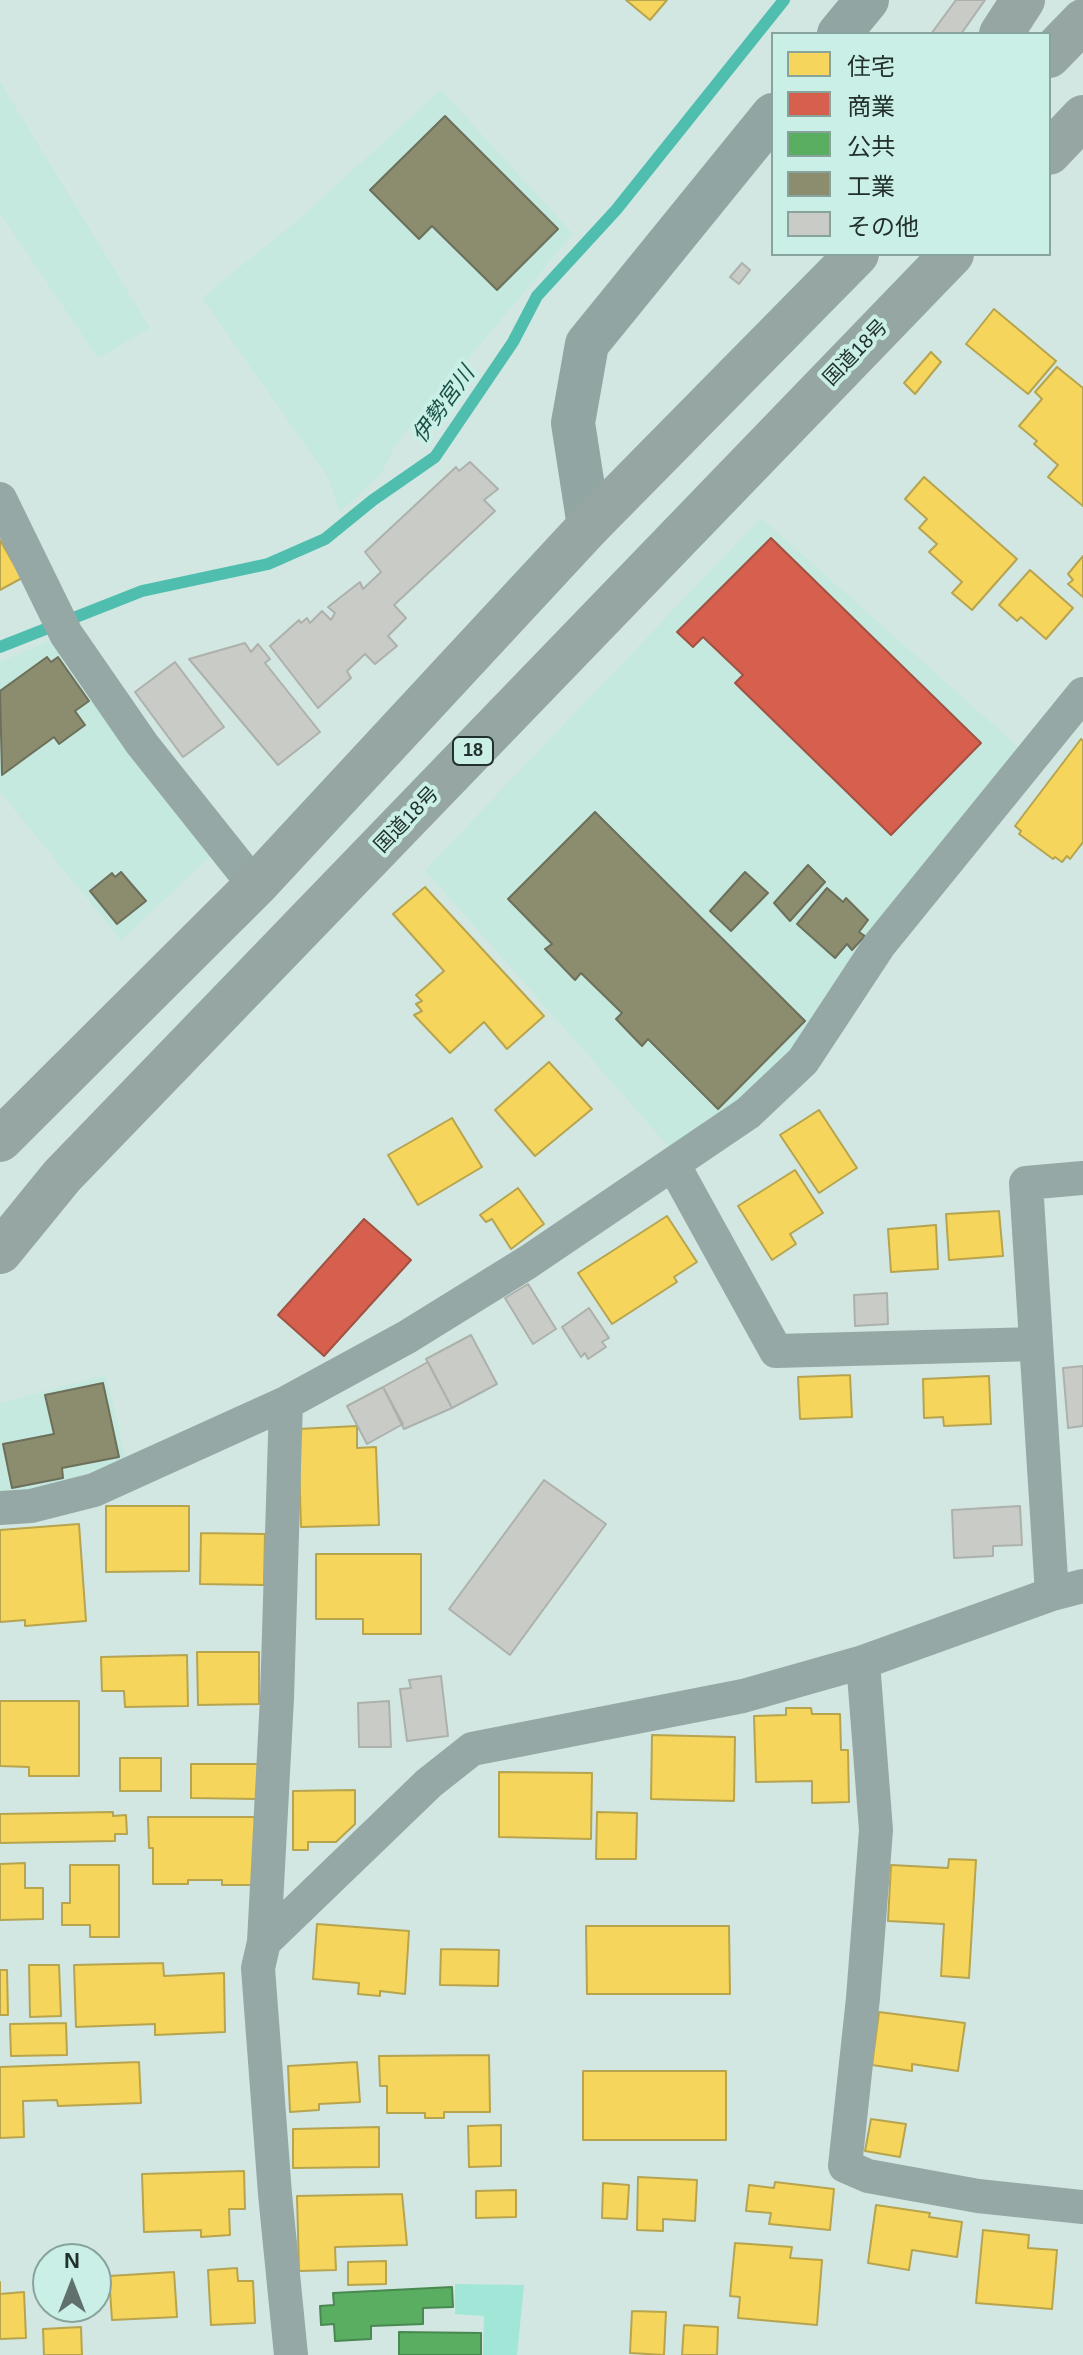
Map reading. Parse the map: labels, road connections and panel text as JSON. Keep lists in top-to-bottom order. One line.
{"streets":{"highway":["国道18号","18"]},"water":["伊勢宮川"],"legend":["住宅","商業","公共","工業","その他"],"north":"top"}
